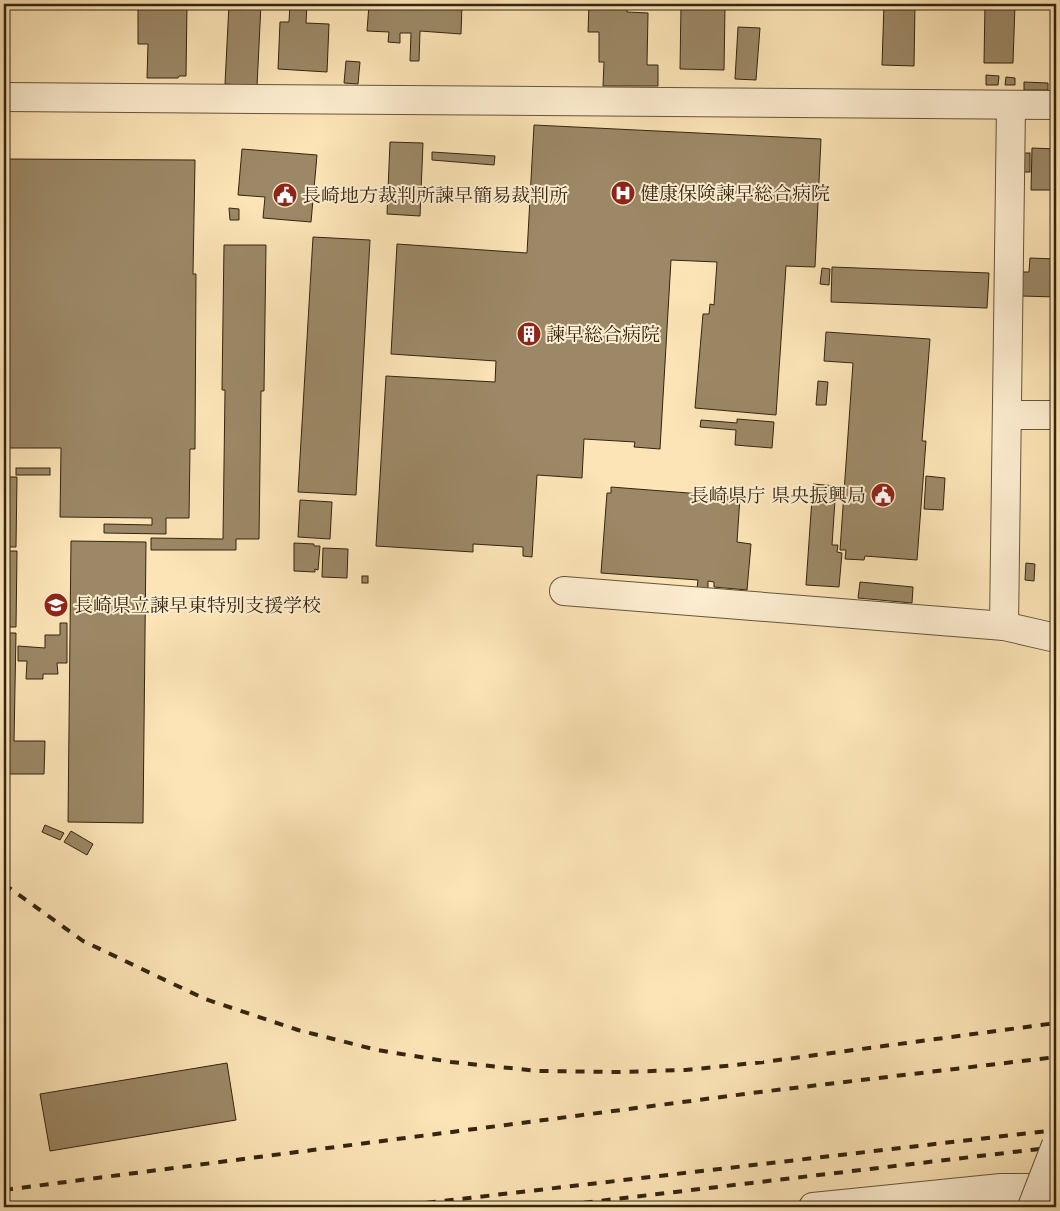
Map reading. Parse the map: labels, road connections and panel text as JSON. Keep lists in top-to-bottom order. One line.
{"places":{"hospital":["健康保険諫早総合病院"],"public building":["長崎地方裁判所諫早簡易裁判所","長崎県庁 県央振興局"],"building":["諫早総合病院"],"school or university":["長崎県立諫早東特別支援学校"]}}
